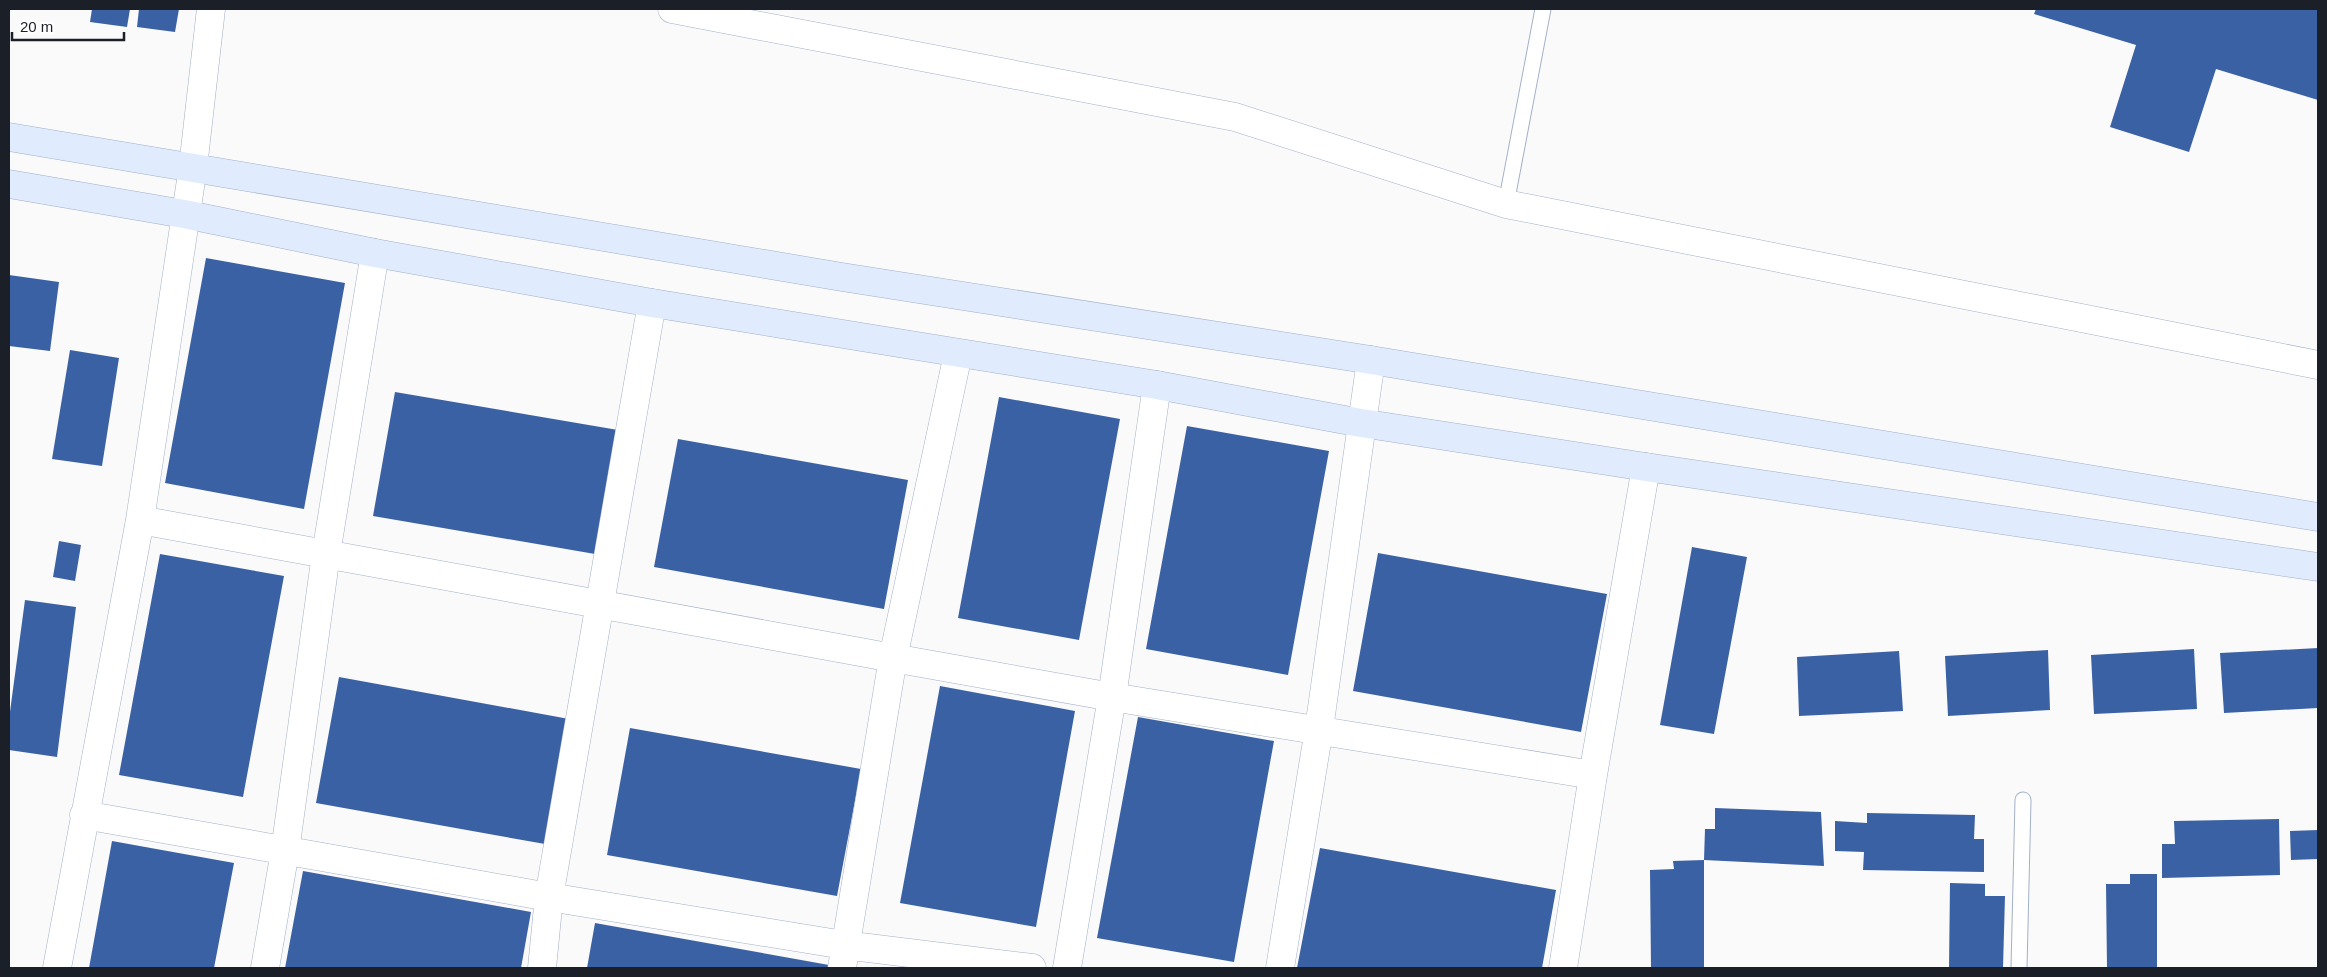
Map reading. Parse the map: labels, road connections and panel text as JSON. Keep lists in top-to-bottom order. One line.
{"scale_bar":"20 m"}
